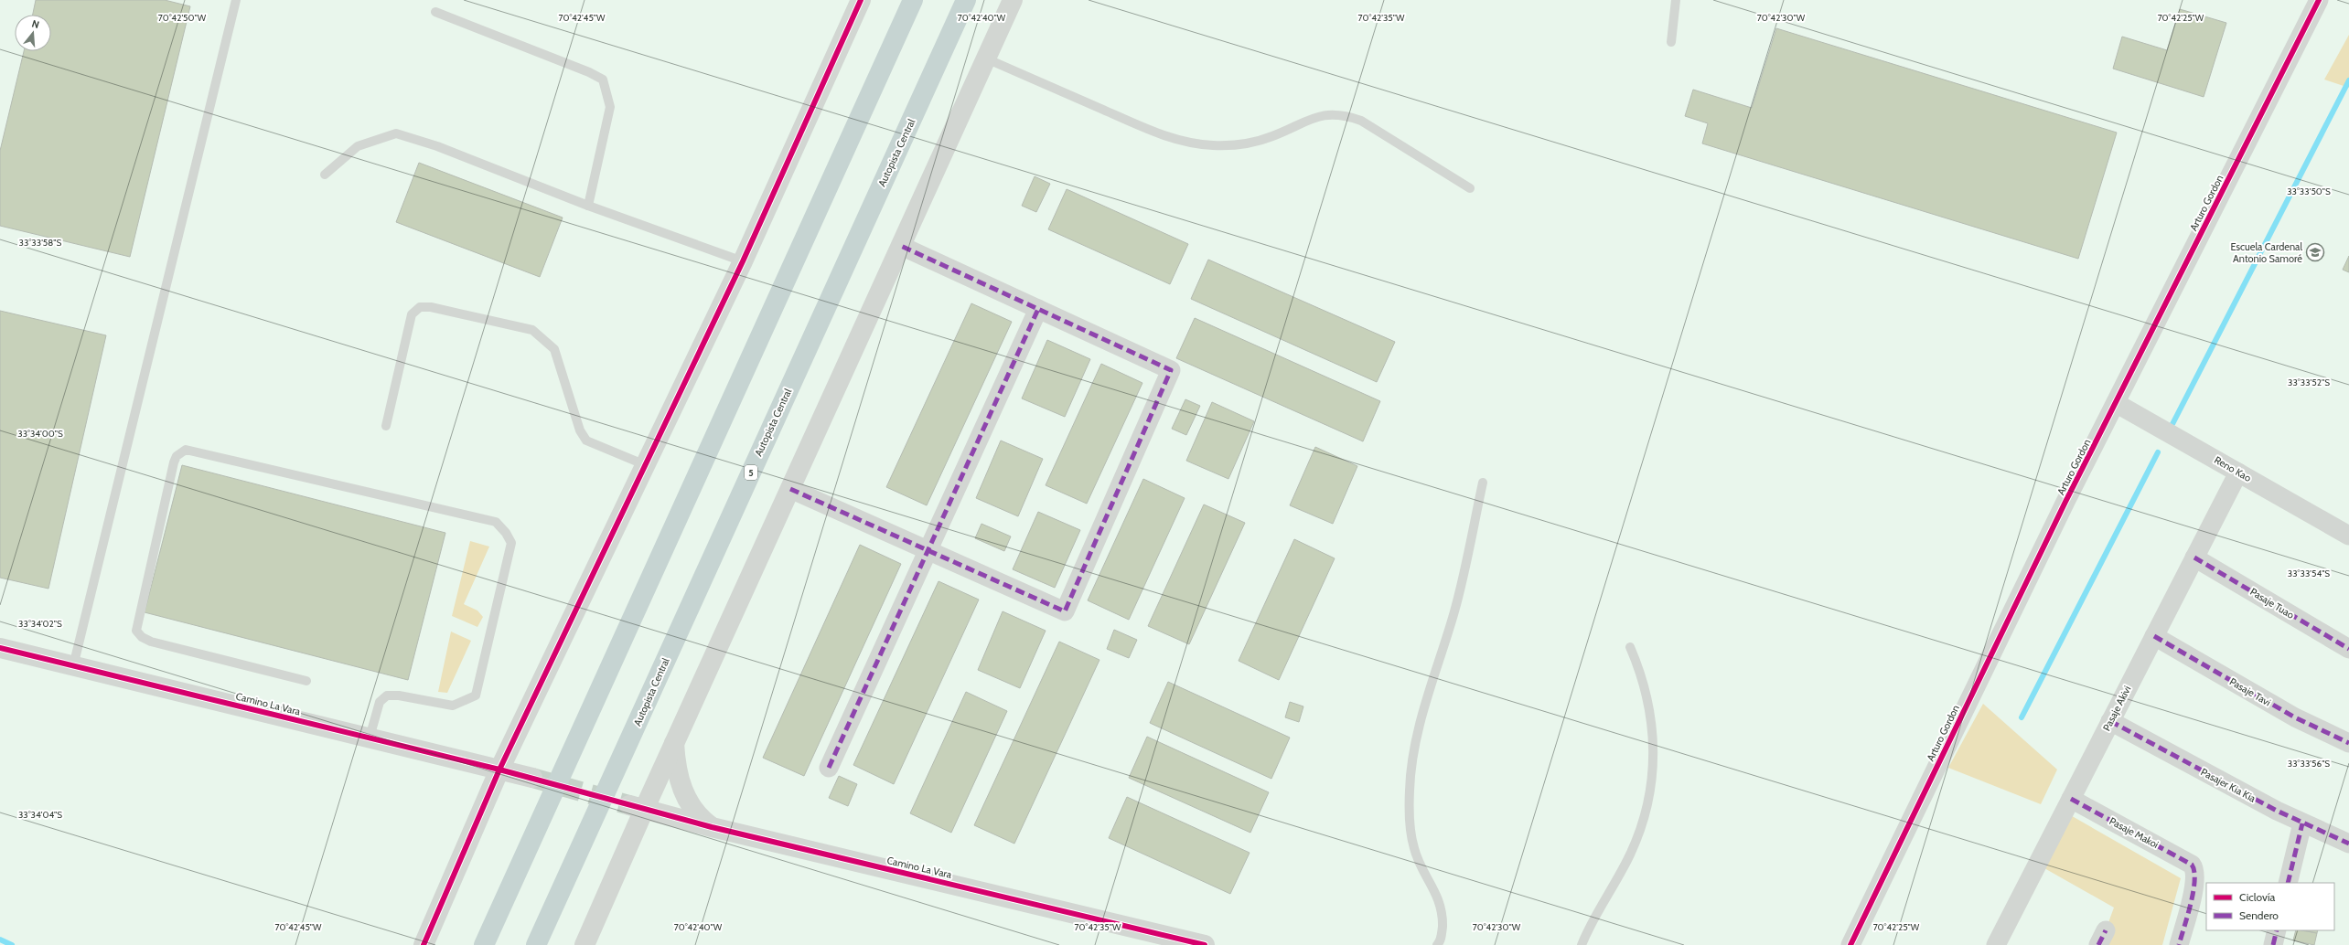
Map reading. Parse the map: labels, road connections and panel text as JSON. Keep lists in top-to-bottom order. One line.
{"streets":{"highway":["Autopista Central","5"],"street":["Arturo Gordon","Reno Kao","Pasaje Tuao","Pasaje Tavi","Camino La Vara","Pasaje Akivi","Pasajer Kia Kia","Pasaje Makoi"]},"crossings":[["Arturo Gordon","Reno Kao"],["Reno Kao","Pasaje Akivi"],["Pasaje Tuao","Pasaje Akivi"],["Pasaje Tavi","Pasaje Akivi"],["Pasaje Akivi","Pasajer Kia Kia"],["Pasaje Akivi","Pasaje Makoi"]],"places":{"school or university":["Escuela Cardenal Antonio Samoré"]},"legend":["Ciclovía","Sendero"],"north":"top","coordinates":["70°42'50\"W","70°42'45\"W","70°42'40\"W","70°42'35\"W","70°42'30\"W","70°42'25\"W","33°33'50\"S","33°33'58\"S","33°33'52\"S","33°34'00\"S","33°33'54\"S","33°34'02\"S","33°33'56\"S","33°34'04\"S"]}
